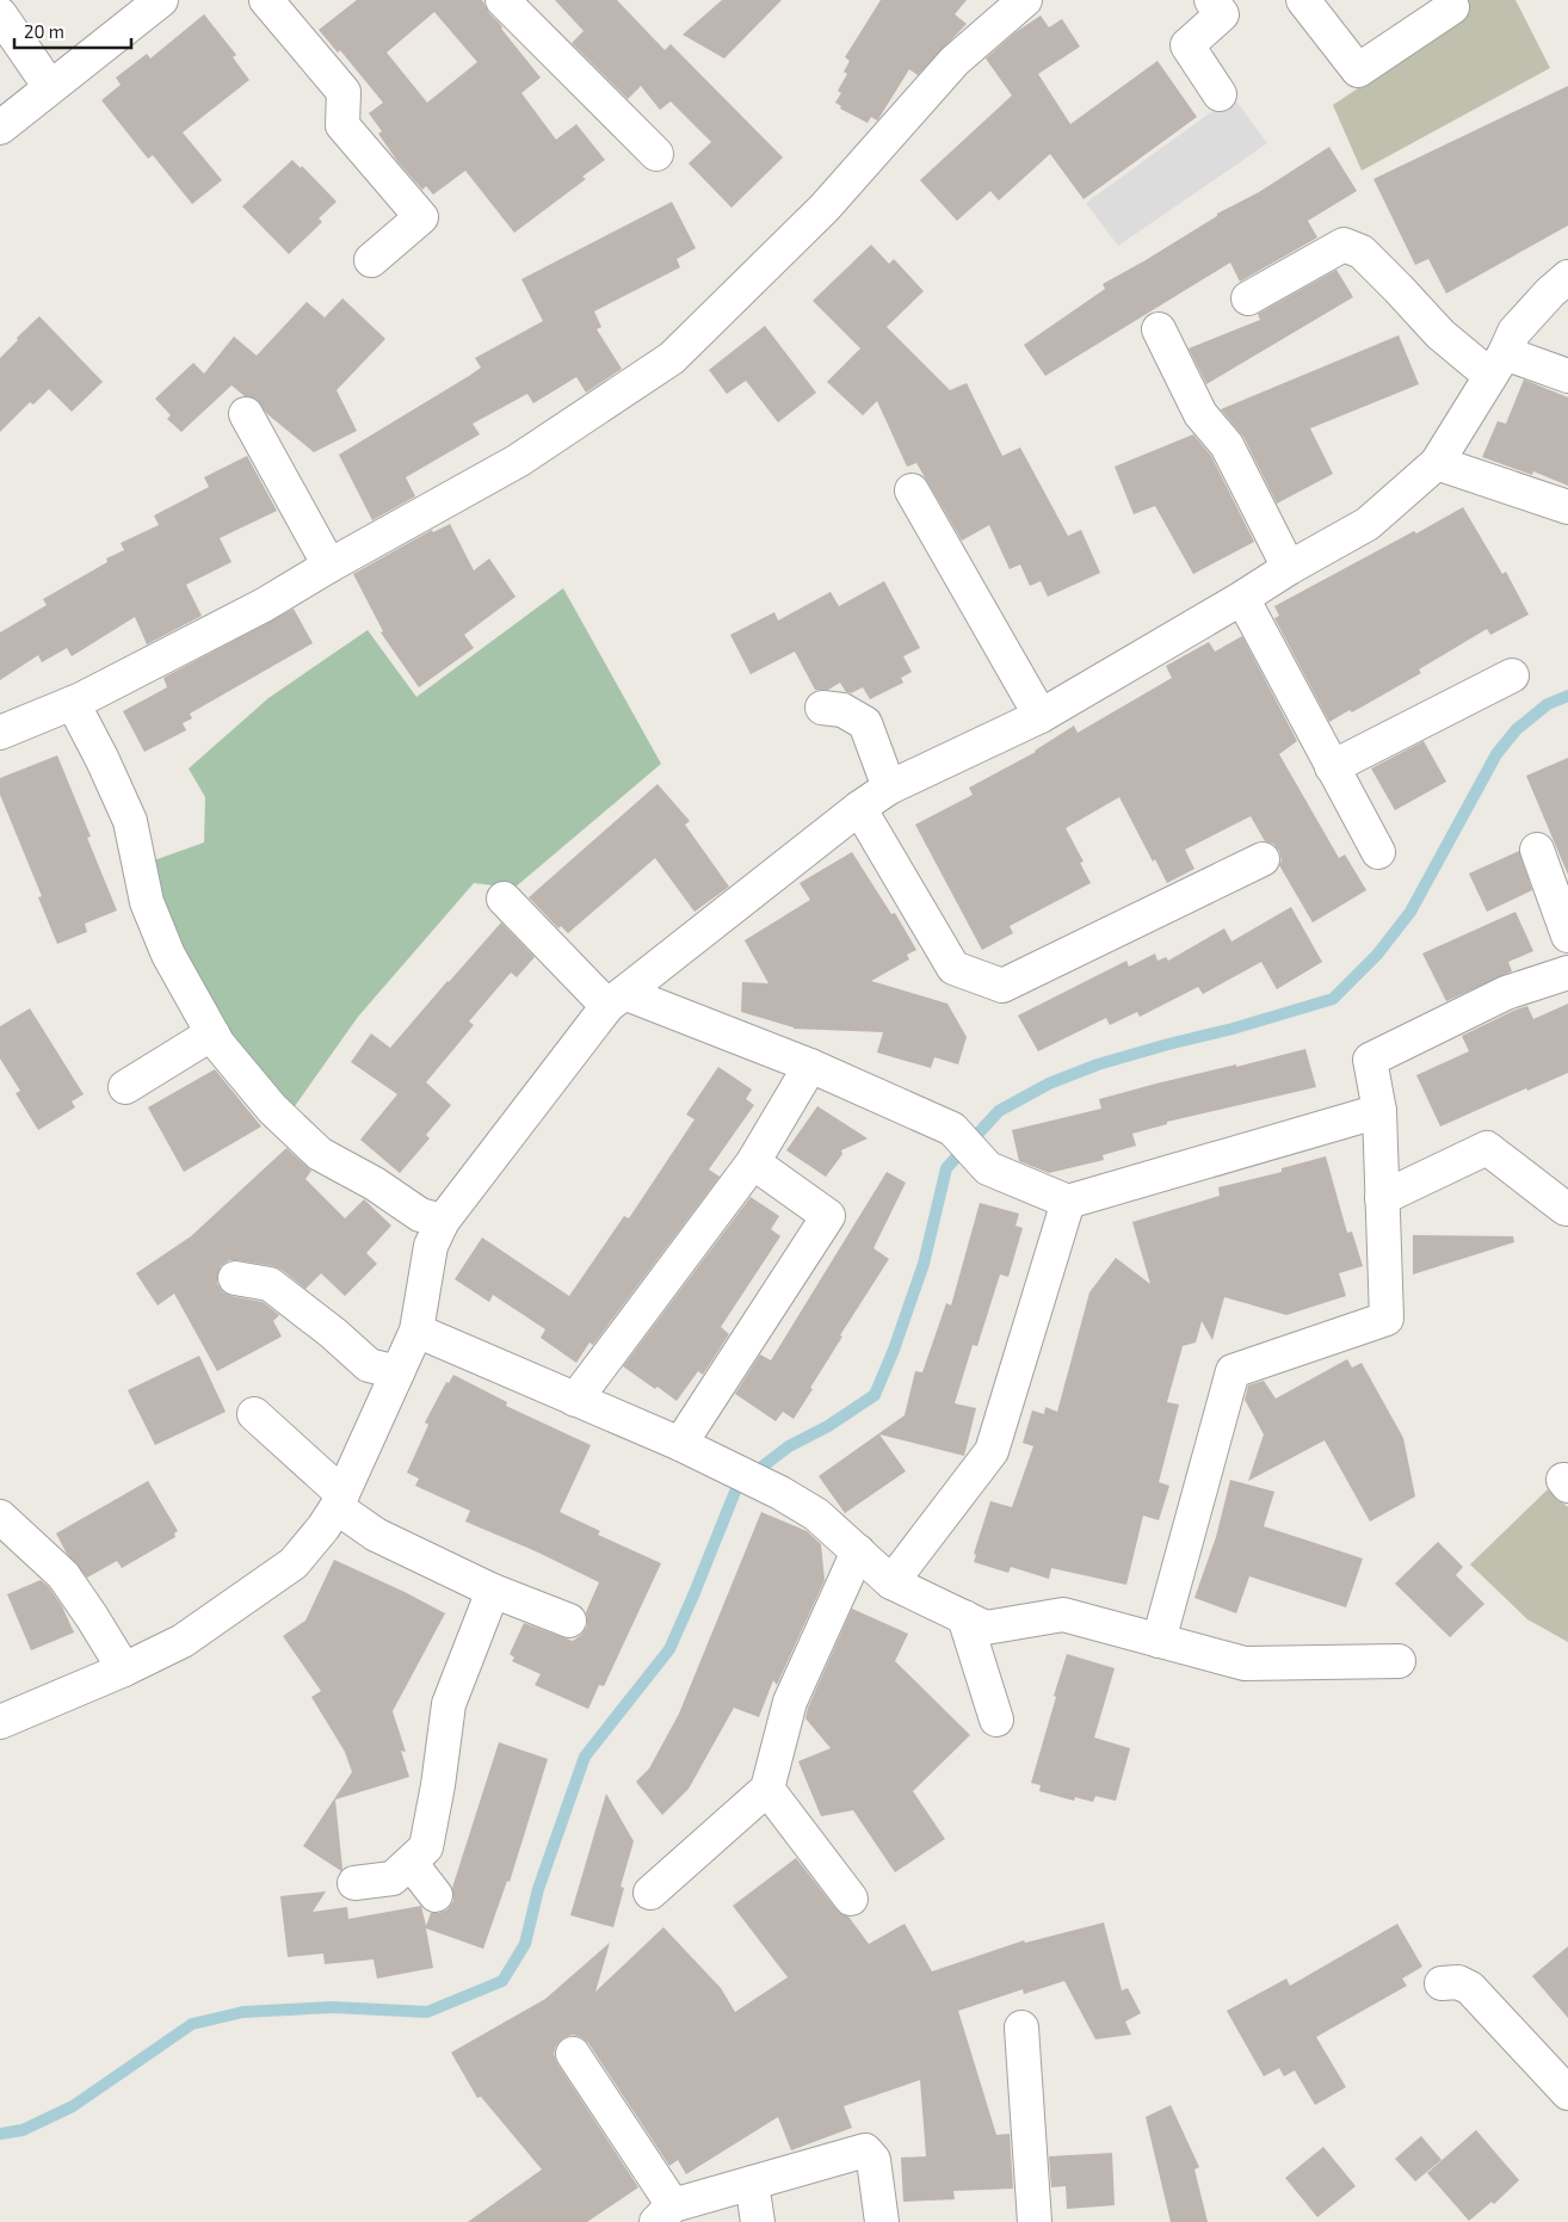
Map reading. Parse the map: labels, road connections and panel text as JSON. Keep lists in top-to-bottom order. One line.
{"scale_bar":"20 m"}
